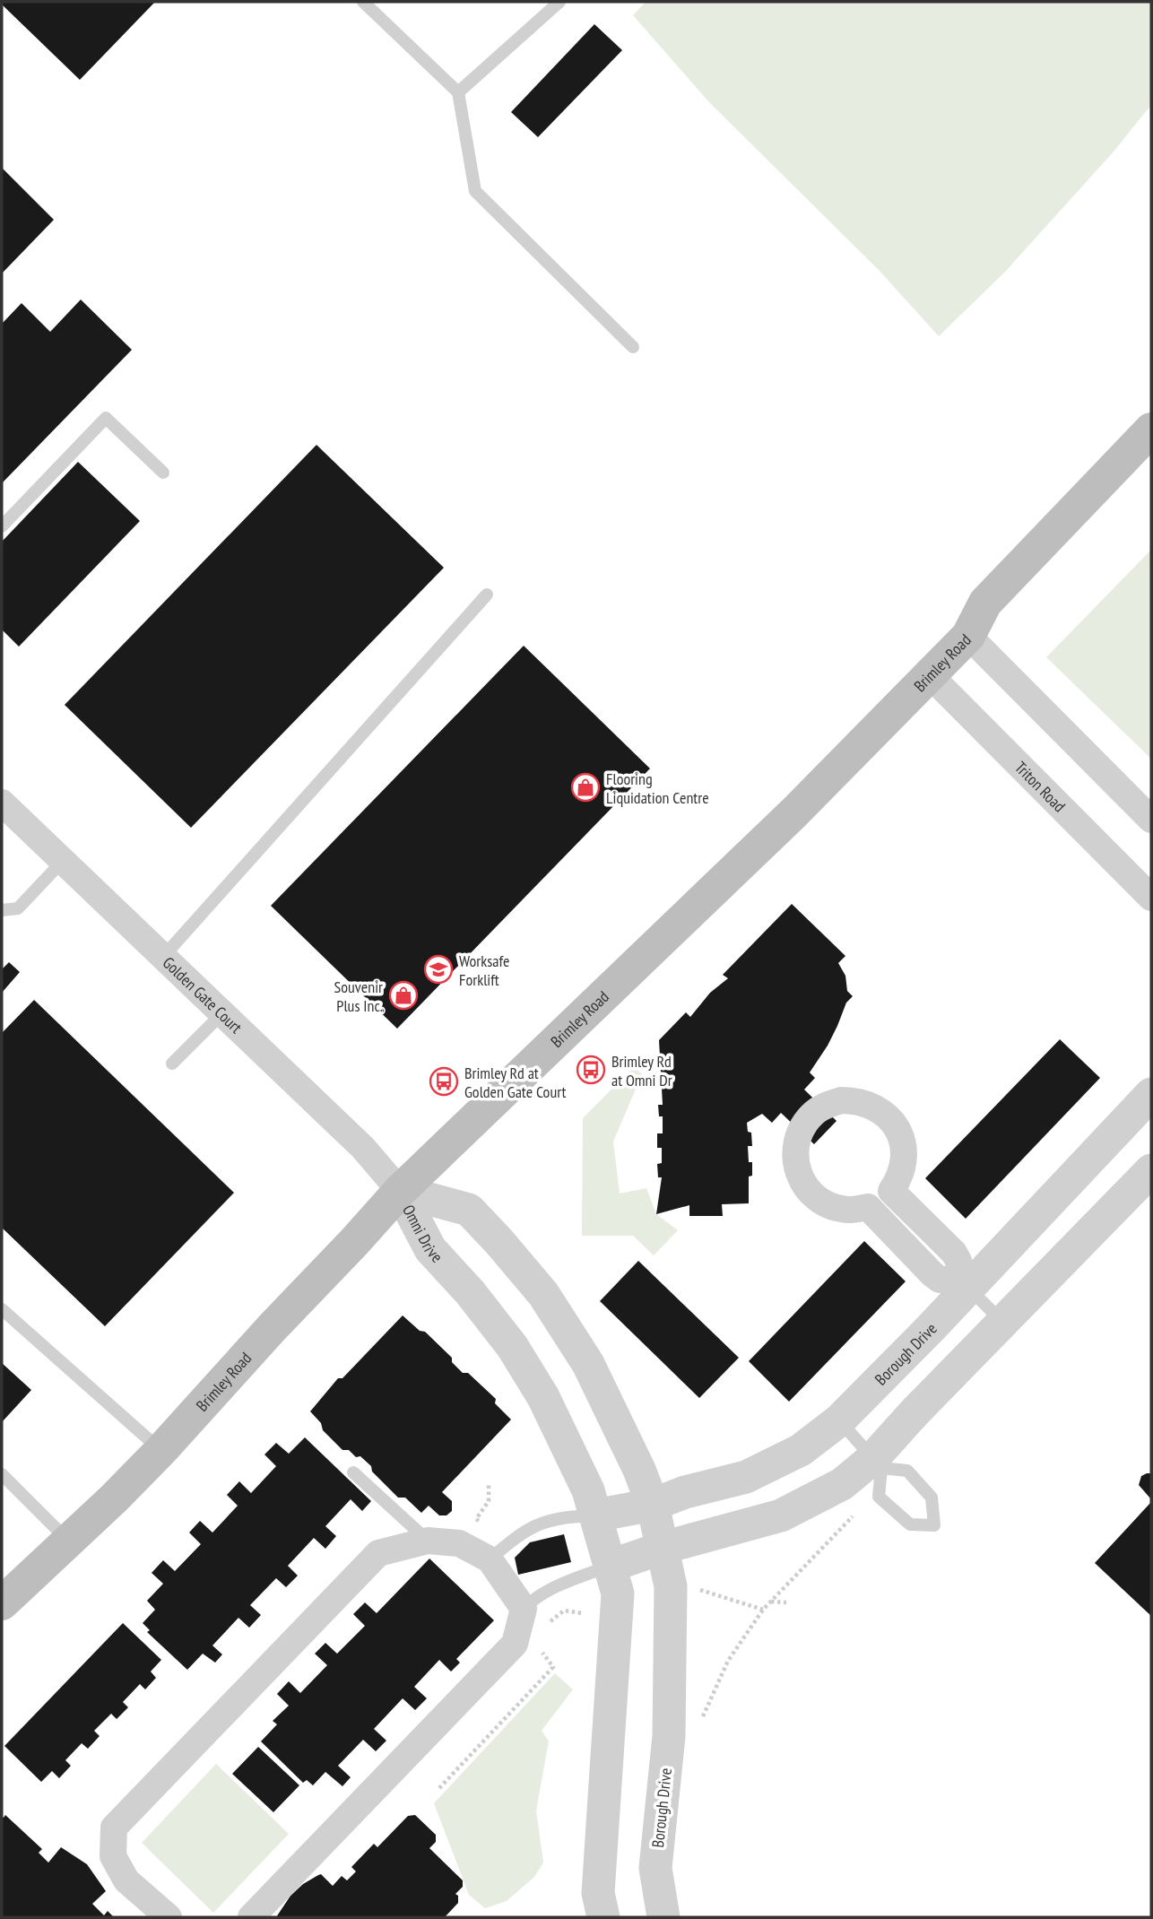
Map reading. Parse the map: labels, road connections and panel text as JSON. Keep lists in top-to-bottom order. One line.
{"streets":{"main road":["Brimley Road"],"street":["Triton Road","Golden Gate Court","Omni Drive","Borough Drive"]},"crossings":[["Brimley Road","Triton Road"],["Brimley Road","Golden Gate Court"],["Brimley Road","Omni Drive"],["Golden Gate Court","Omni Drive"],["Omni Drive","Borough Drive"]],"places":{"shop":["Flooring Liquidation Centre","Souvenir Plus Inc."],"school or university":["Worksafe Forklift"],"bus stop":["Brimley Rd at Omni Dr","Brimley Rd at Golden Gate Court"]}}
